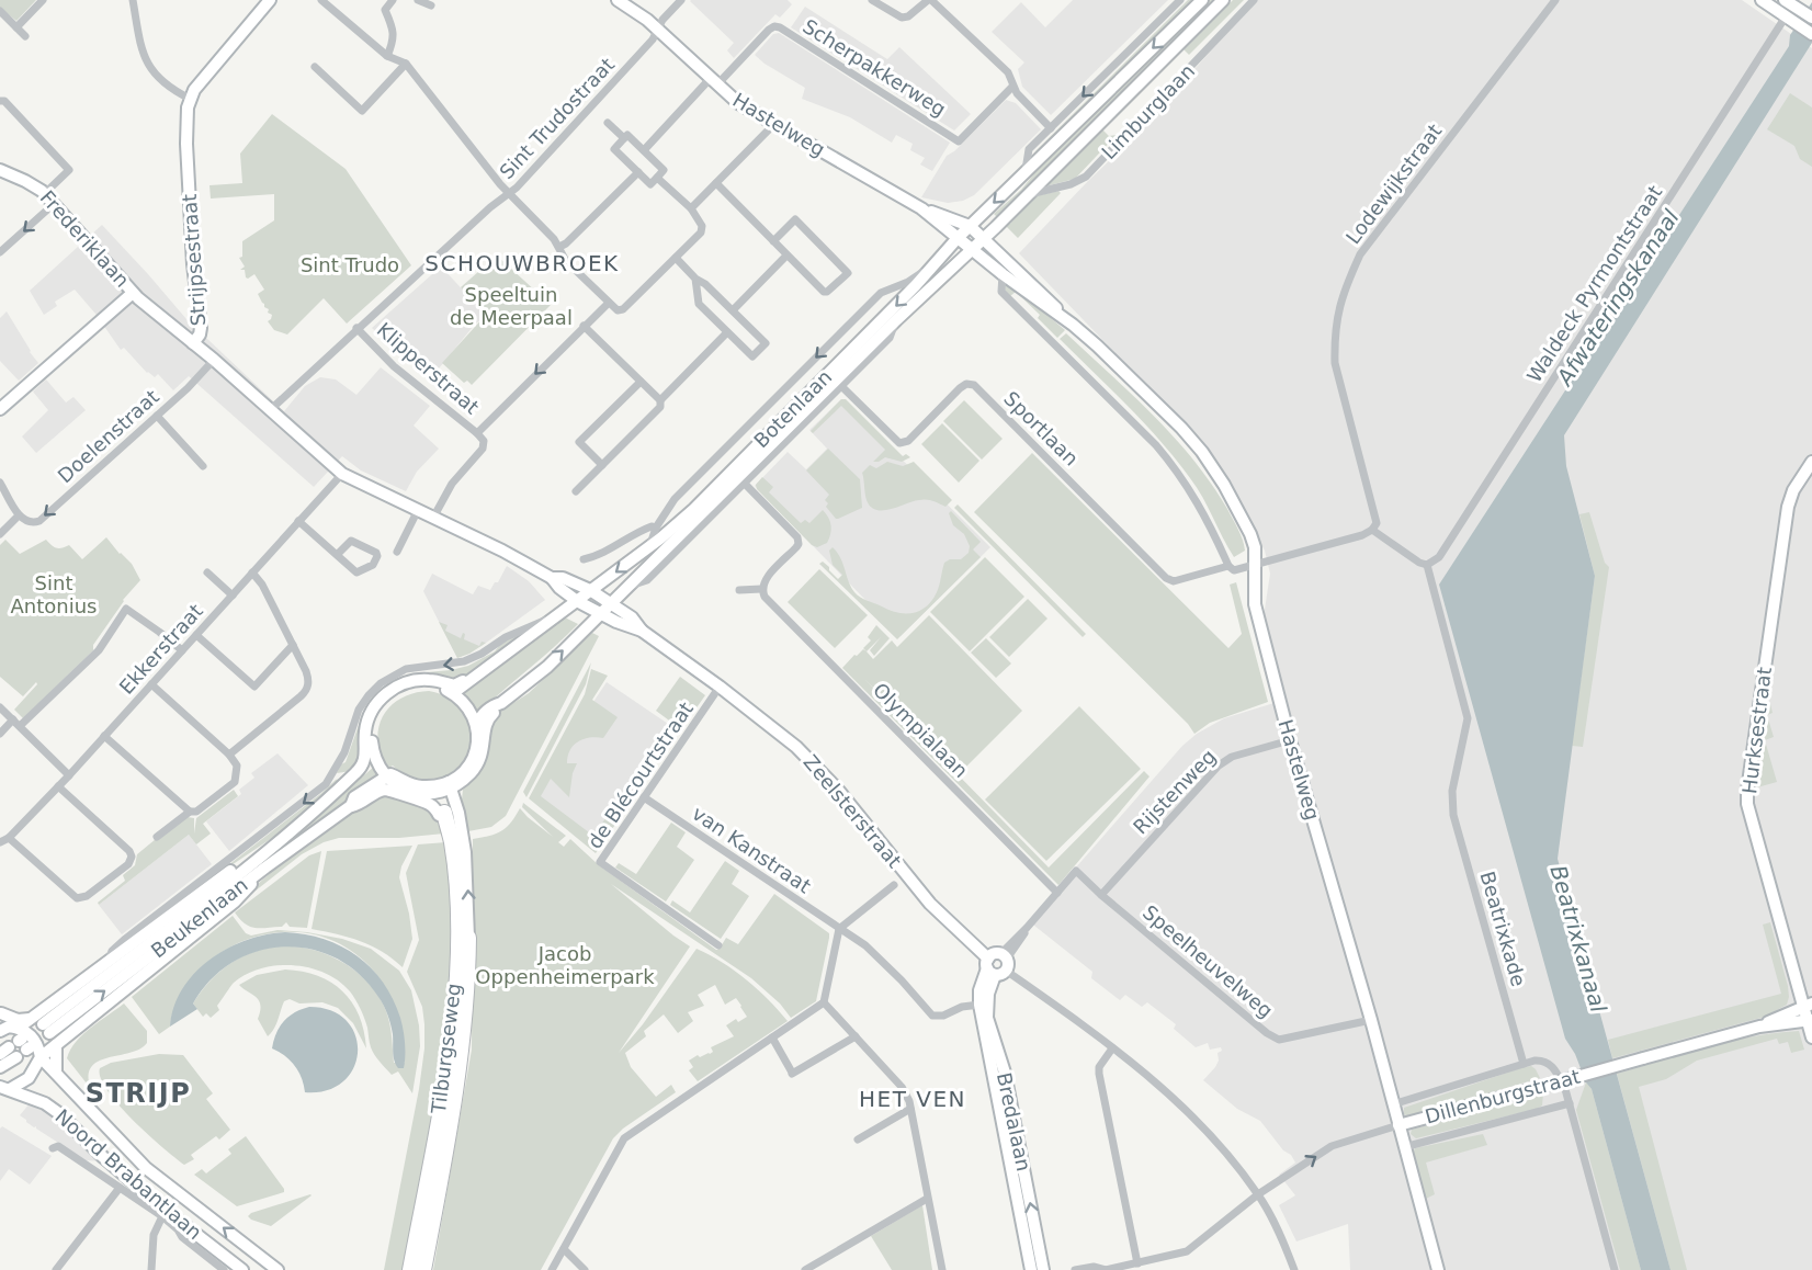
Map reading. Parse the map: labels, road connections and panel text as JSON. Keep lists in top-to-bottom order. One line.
{"streets":{"highway":["Tilburgseweg"],"street":["Scherpakkerweg","Limburglaan","Sint Trudostraat","Hastelweg","Lodewijkstraat","Frederiklaan","Strijpsestraat","Waldeck Pyrmontstraat","Klipperstraat","Botenlaan","Sportlaan","Doelenstraat","Ekkerstraat","Olympialaan","Hurksestraat","de Blécourtstraat","Rijstenweg","Zeelsterstraat","van Kanstraat","Beukenlaan","Beatrixkade","Speelheuvelweg","Dillenburgstraat","Bredalaan","Noord Brabantlaan"]},"crossings":[["Scherpakkerweg","Hastelweg"],["Limburglaan","Hastelweg"],["Limburglaan","Botenlaan"],["Sint Trudostraat","Hastelweg"],["Sint Trudostraat","Strijpsestraat"],["Sint Trudostraat","Klipperstraat"],["Hastelweg","Botenlaan"],["Hastelweg","Sportlaan"],["Hastelweg","Rijstenweg"],["Hastelweg","Speelheuvelweg"],["Hastelweg","Dillenburgstraat"],["Lodewijkstraat","Sportlaan"],["Frederiklaan","Strijpsestraat"],["Strijpsestraat","Botenlaan"],["Strijpsestraat","Doelenstraat"],["Strijpsestraat","Ekkerstraat"],["Strijpsestraat","Zeelsterstraat"],["Strijpsestraat","Beukenlaan"],["Waldeck Pyrmontstraat","Beatrixkade"],["Botenlaan","Sportlaan"],["Botenlaan","Zeelsterstraat"],["Botenlaan","Beukenlaan"],["Olympialaan","Speelheuvelweg"],["Hurksestraat","Dillenburgstraat"],["de Blécourtstraat","Zeelsterstraat"],["de Blécourtstraat","van Kanstraat"],["Rijstenweg","Speelheuvelweg"],["Zeelsterstraat","Dillenburgstraat"],["Zeelsterstraat","Bredalaan"],["van Kanstraat","Bredalaan"],["Beukenlaan","Tilburgseweg"],["Beatrixkade","Dillenburgstraat"]],"one_way":["Doelenstraat"],"districts":["SCHOUWBROEK","STRIJP","HET VEN"],"water":["Afwateringskanaal","Beatrixkanaal"],"parks":["Sint Trudo","Speeltuin de Meerpaal","Sint Antonius","Jacob Oppenheimerpark"]}
